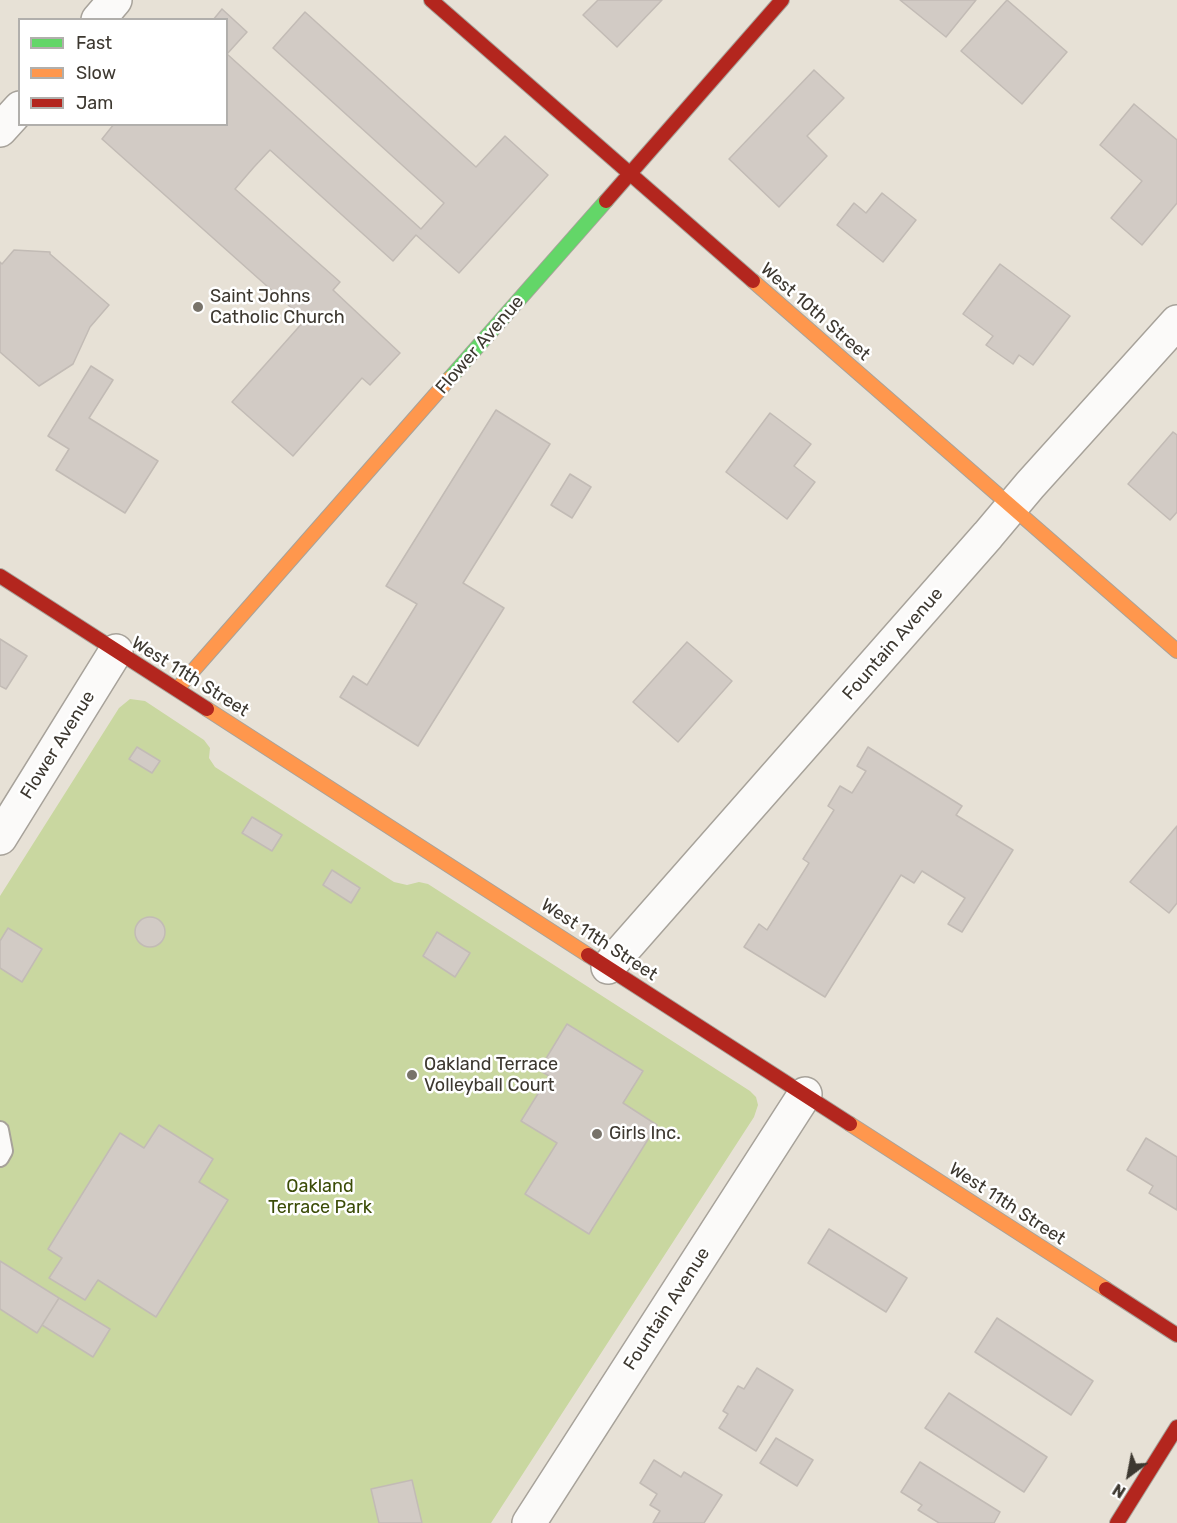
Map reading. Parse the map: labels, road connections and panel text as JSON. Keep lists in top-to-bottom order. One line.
{"streets":{"street":["West 10th Street","Flower Avenue","Fountain Avenue","West 11th Street"]},"crossings":[["West 10th Street","Flower Avenue"],["West 10th Street","Fountain Avenue"],["Flower Avenue","West 11th Street"],["Fountain Avenue","West 11th Street"]],"parks":["Oakland Terrace Park"],"places":["Saint Johns Catholic Church","Oakland Terrace Volleyball Court","Girls Inc."],"legend":["Fast","Slow","Jam"],"north":"bottom left"}
